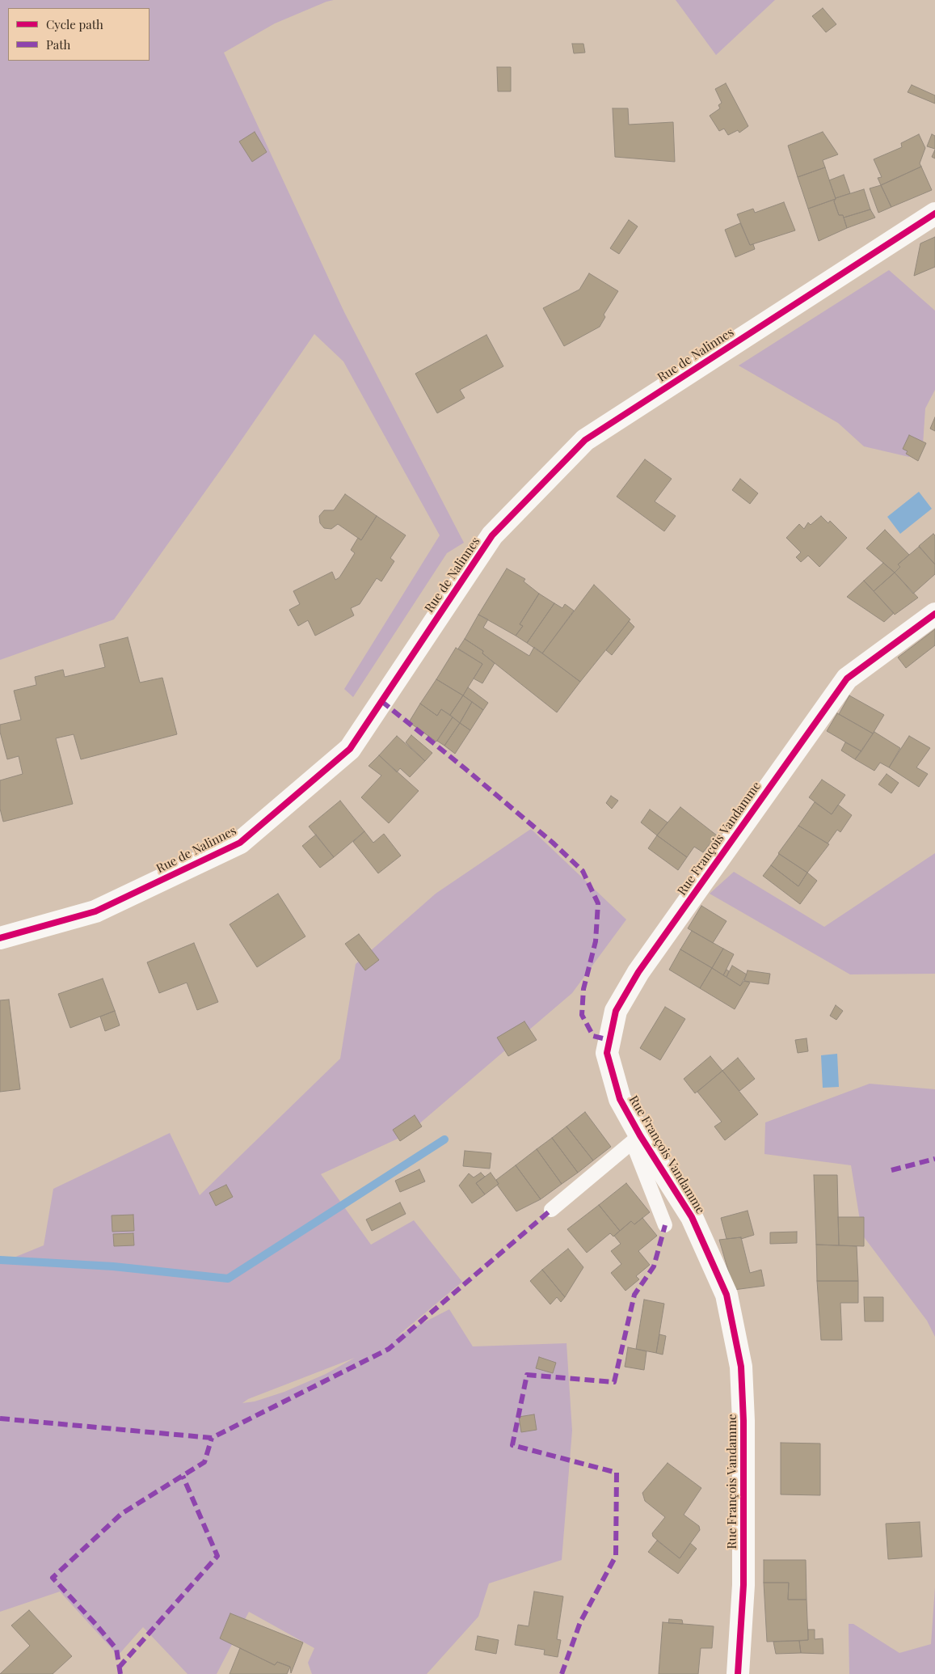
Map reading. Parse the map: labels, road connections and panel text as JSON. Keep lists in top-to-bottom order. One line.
{"streets":{"street":["Rue de Nalinnes","Rue François Vandamme"]},"legend":["Cycle path","Path"]}
